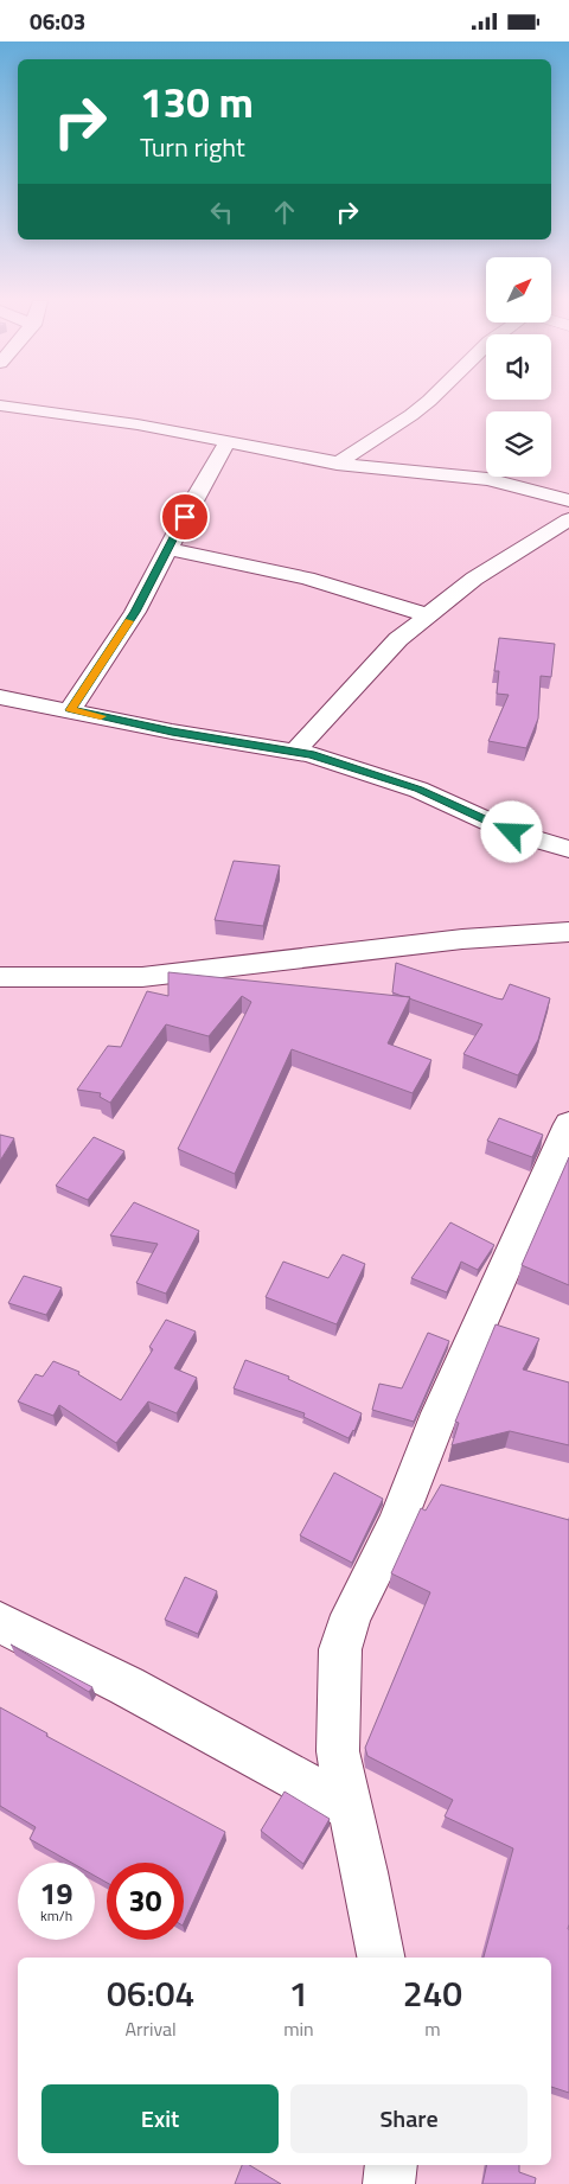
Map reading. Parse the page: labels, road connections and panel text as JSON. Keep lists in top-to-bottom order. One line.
{"north":"top right","page":{"status":"06:03","turn":["130 m","Turn right"],"speed":"19 km/h","limit":"30","eta":["06:04","Arrival","1","min","240","m"],"buttons":["Exit","Share"]}}
